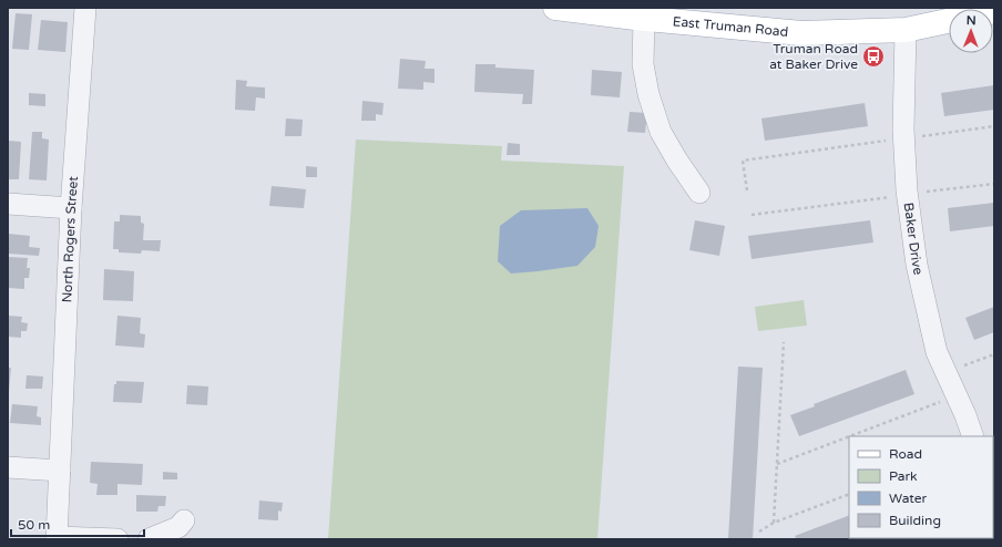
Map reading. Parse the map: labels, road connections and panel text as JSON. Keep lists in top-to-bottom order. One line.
{"streets":{"main road":["East Truman Road"],"street":["Baker Drive","North Rogers Street"]},"crossings":[["East Truman Road","Baker Drive"]],"places":{"bus stop":["Truman Road at Baker Drive"]},"legend":["Road","Park","Water","Building"],"scale_bar":"50 m","north":"top"}
